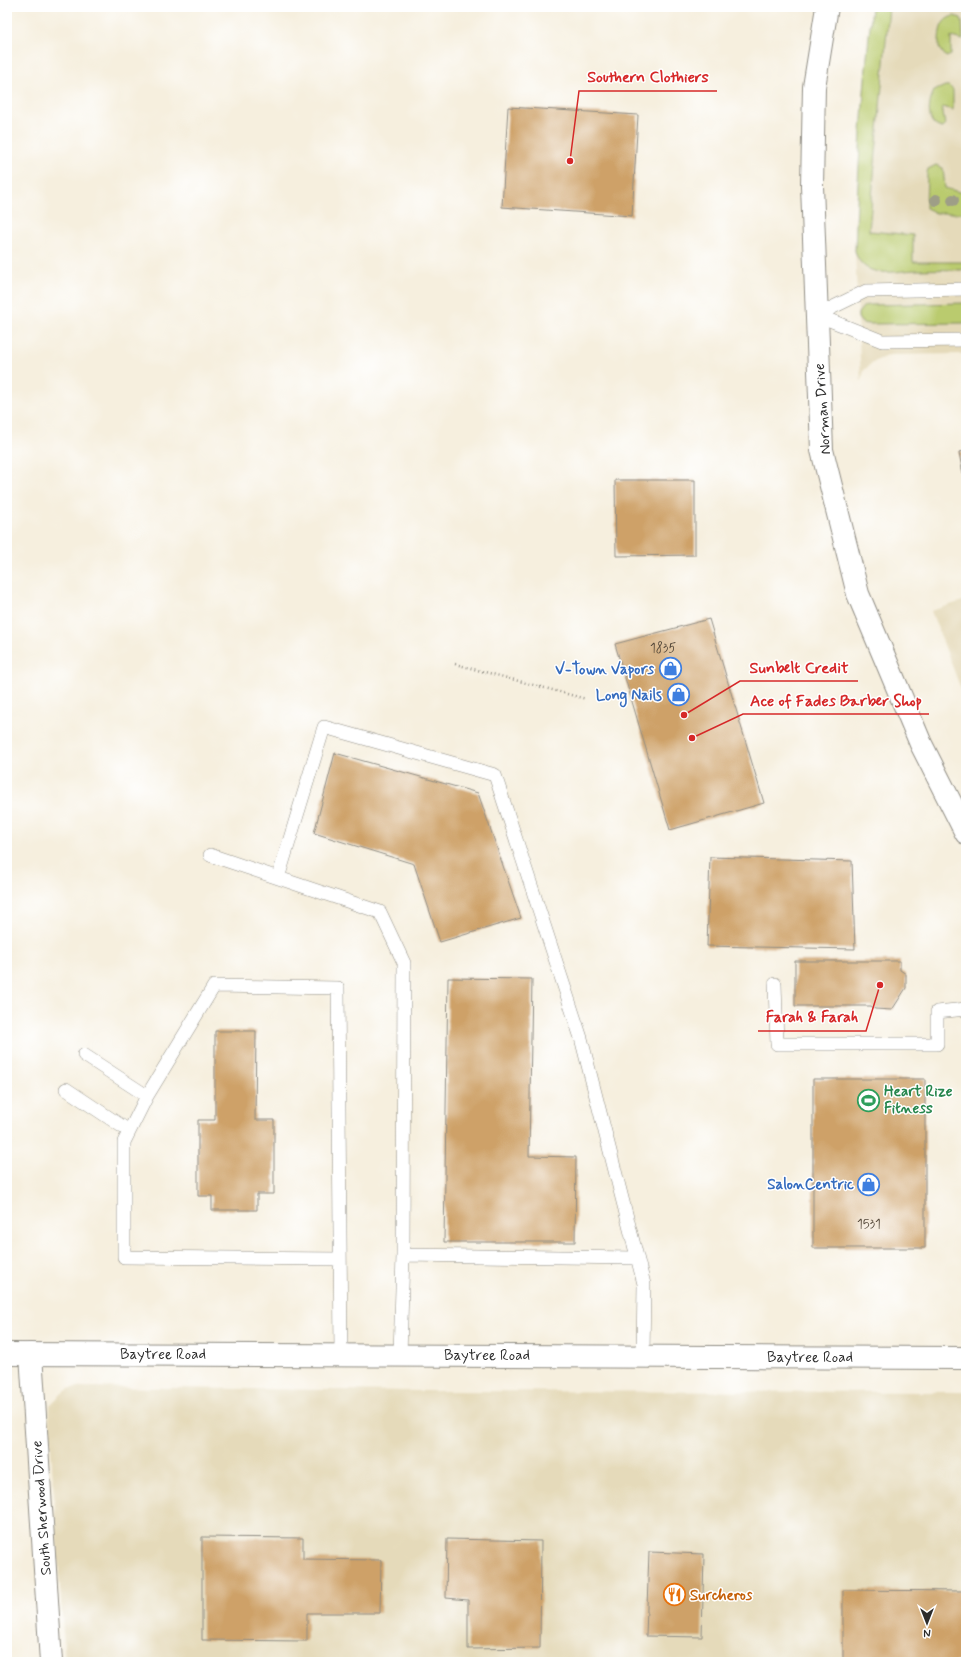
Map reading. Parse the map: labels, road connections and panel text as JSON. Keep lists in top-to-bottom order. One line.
{"streets":{"street":["Norman Drive","Baytree Road","South Sherwood Drive"]},"crossings":[["Baytree Road","South Sherwood Drive"]],"places":{"other":["Southern Clothiers","Sunbelt Credit","Ace of Fades Barber Shop","Farah & Farah"],"shop":["V-Town Vapors","Long Nails","SalonCentric"],"sports":["Heart Rize Fitness"],"restaurant":["Surcheros"]},"house_numbers":["1835","1531"],"north":"bottom"}
